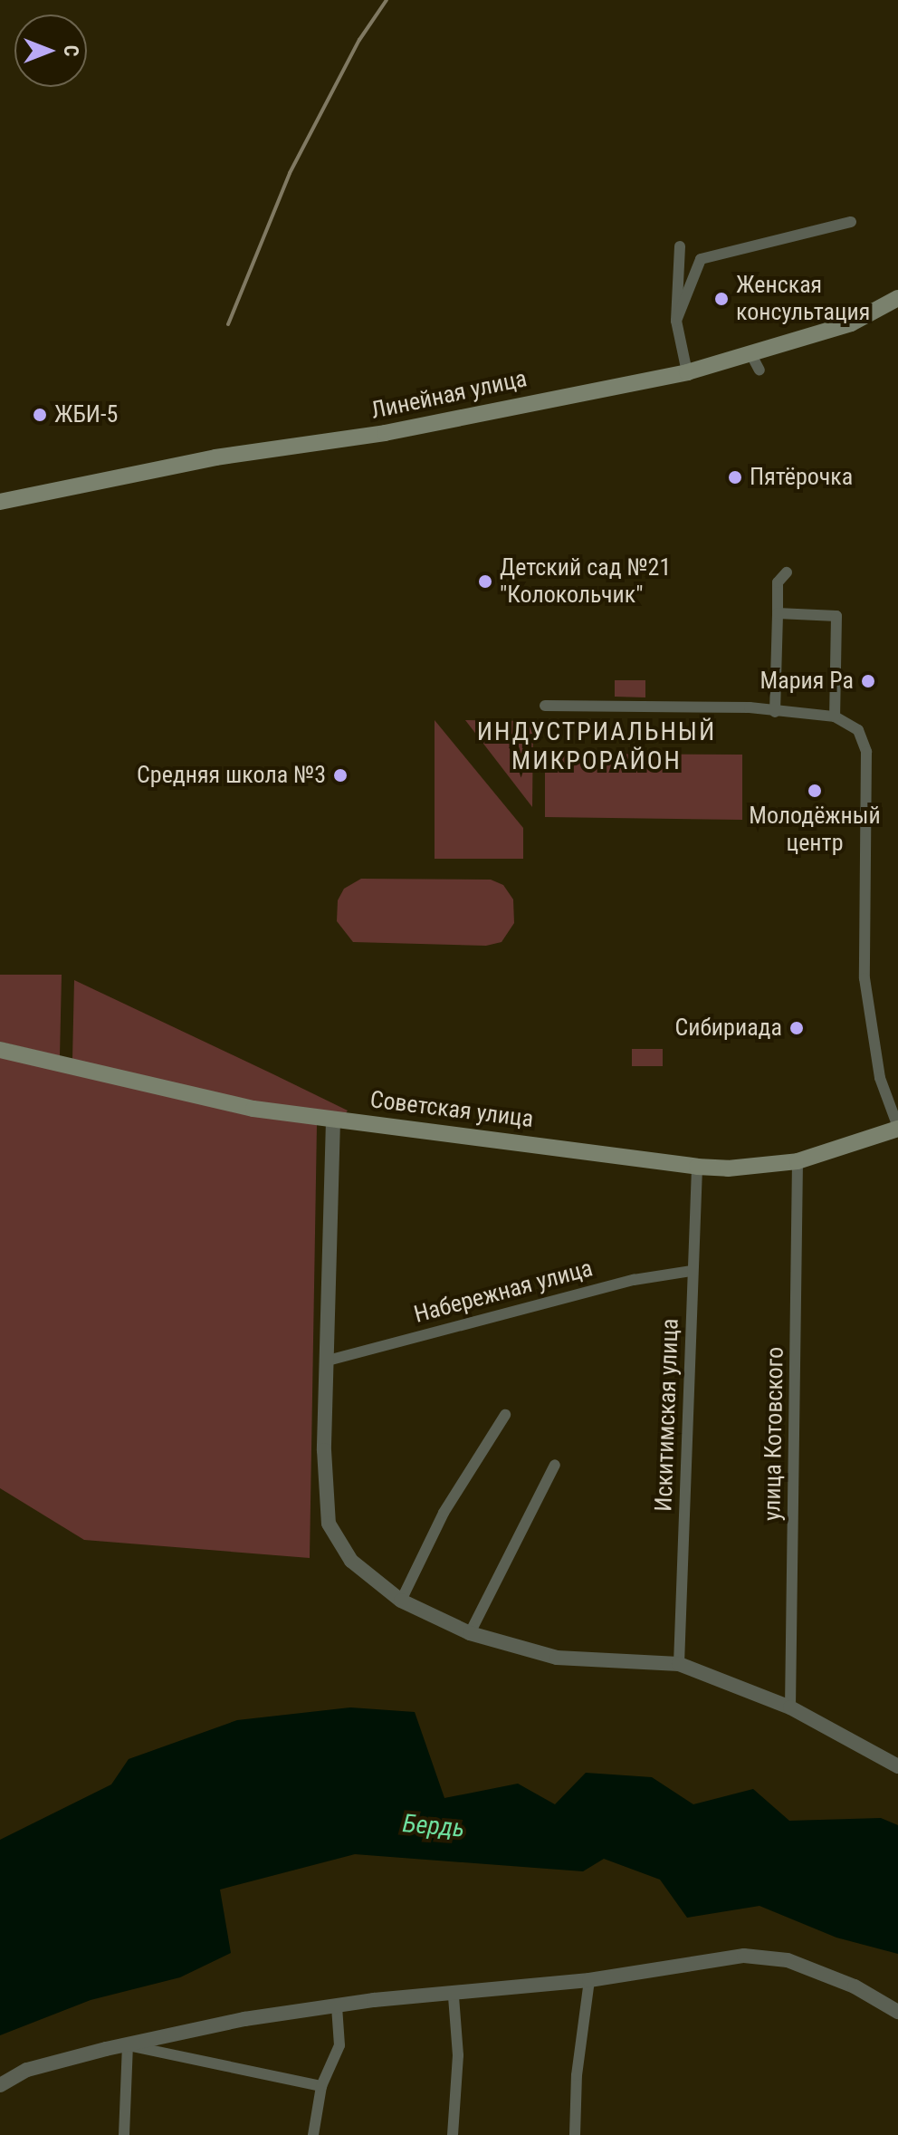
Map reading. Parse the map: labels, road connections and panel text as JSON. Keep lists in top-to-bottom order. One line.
{"streets":{"main road":["Линейная улица","Советская улица"],"street":["Набережная улица","Искитимская улица","улица Котовского"]},"crossings":[["Советская улица","Искитимская улица"],["Советская улица","улица Котовского"],["Набережная улица","Искитимская улица"]],"districts":["ИНДУСТРИАЛЬНЫЙ МИКРОРАЙОН"],"water":["Бердь"],"places":["Женская консультация","ЖБИ-5","Пятёрочка","Детский сад №21 \"Колокольчик\"","Мария Ра","Средняя школа №3","Молодёжный центр","Сибириада"],"north":"right"}
